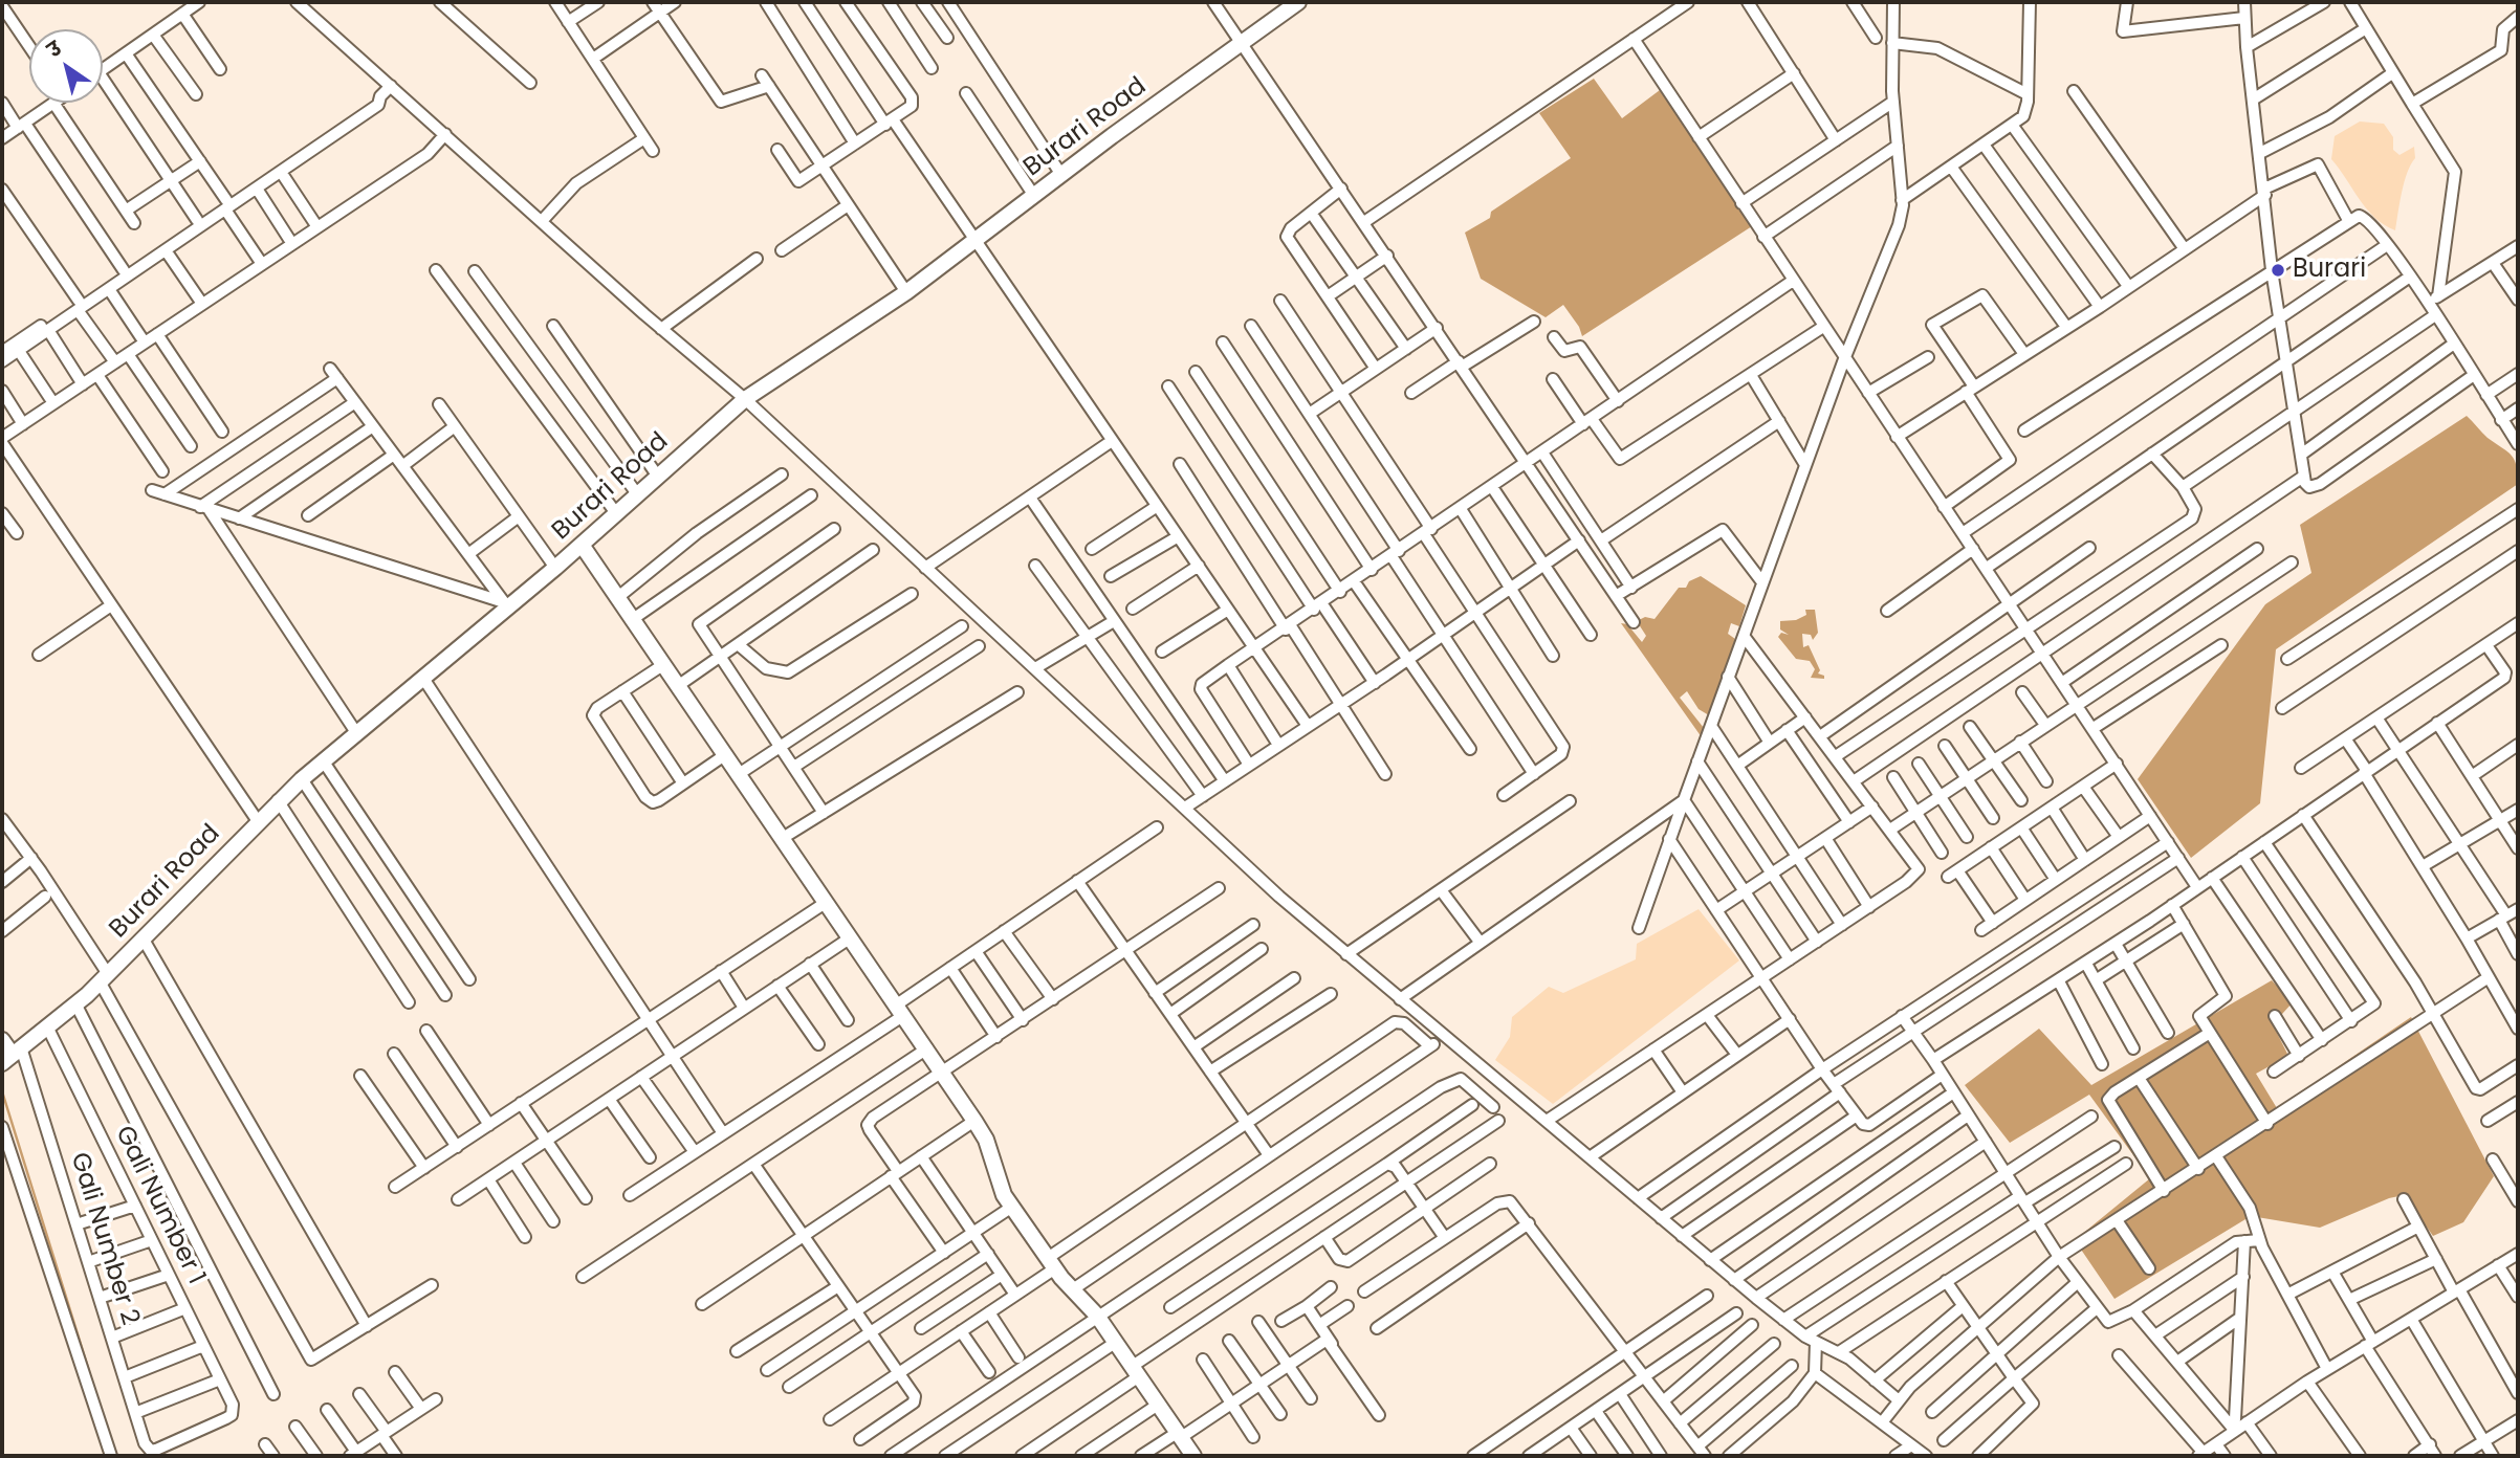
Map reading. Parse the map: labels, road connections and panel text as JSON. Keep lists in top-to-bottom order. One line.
{"streets":{"main road":["Burari Road"],"street":["Gali Number 1","Gali Number 2"]},"crossings":[["Burari Road","Gali Number 1"],["Burari Road","Gali Number 2"],["Gali Number 1","Gali Number 2"]],"places":["Burari"],"north":"top left"}
